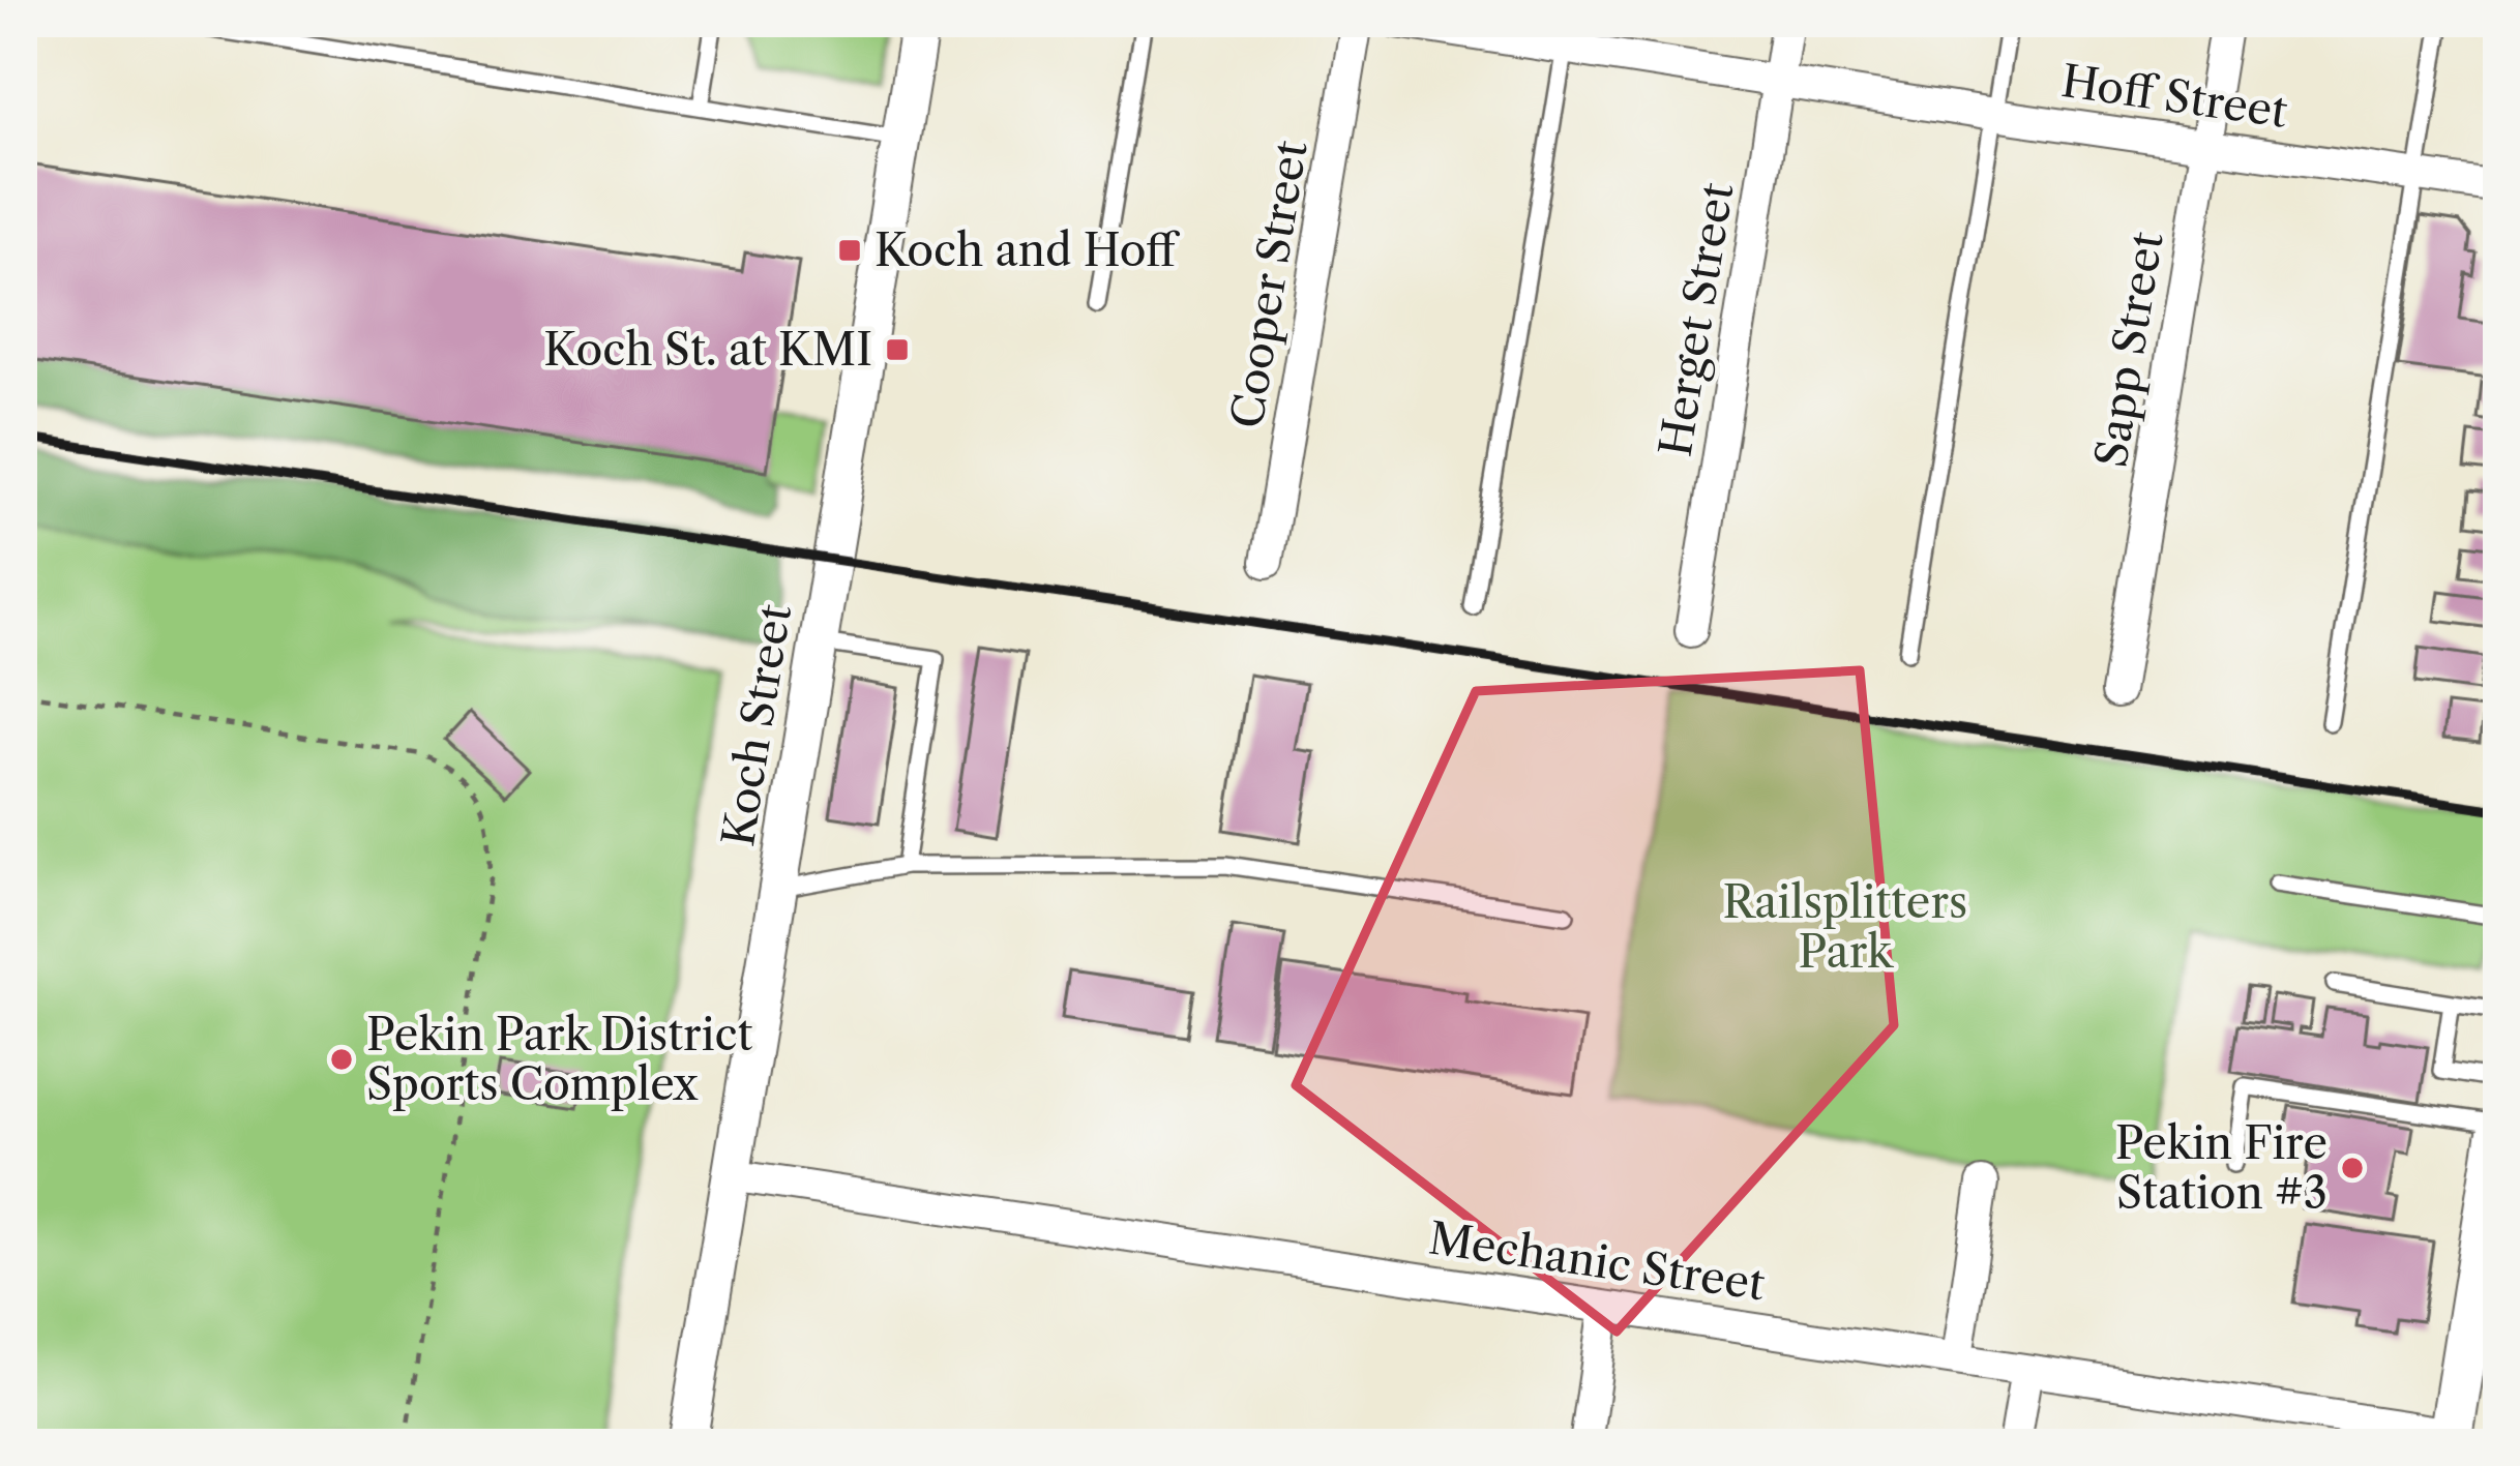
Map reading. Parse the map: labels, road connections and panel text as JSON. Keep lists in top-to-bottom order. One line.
{"streets":{"street":["Hoff Street","Cooper Street","Herget Street","Sapp Street","Koch Street","Mechanic Street"]},"crossings":[["Hoff Street","Herget Street"],["Hoff Street","Sapp Street"],["Koch Street","Mechanic Street"]],"parks":["Railsplitters Park"],"places":{"transit":["Koch and Hoff","Koch St. at KMI"],"other":["Pekin Park District Sports Complex","Pekin Fire Station #3"]}}
